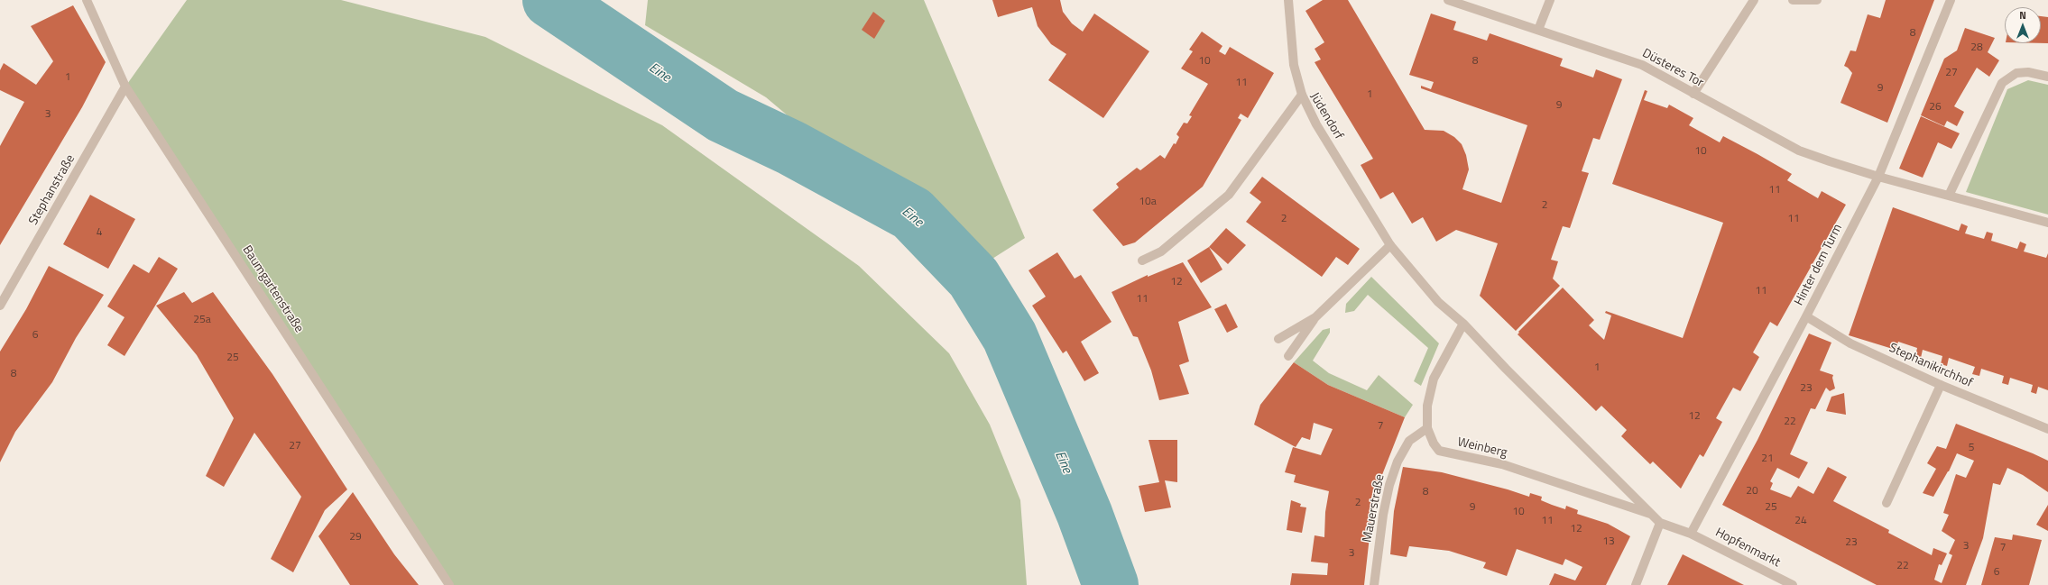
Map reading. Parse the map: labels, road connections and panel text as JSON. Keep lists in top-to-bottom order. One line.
{"streets":{"street":["Düsteres Tor","Jüdendorf","Stephanstraße","Hinter dem Turm","Baumgartenstraße","Stephanikirchhof","Weinberg","Mauerstraße","Hopfenmarkt"]},"crossings":[["Düsteres Tor","Hinter dem Turm"],["Jüdendorf","Weinberg"],["Stephanstraße","Baumgartenstraße"],["Hinter dem Turm","Stephanikirchhof"],["Hinter dem Turm","Weinberg"],["Hinter dem Turm","Hopfenmarkt"],["Weinberg","Mauerstraße"],["Weinberg","Hopfenmarkt"]],"water":["Eine"],"house_numbers":["8","28","10","8","27","1","11","9","1","9","26","3","10","11","10a","2","2","11","4","12","11","11","25a","6","25","1","8","23","12","22","7","27","5","21","20","8","2","9","25","10","11","24","12","29","13","23","3","7","3","22","6"],"north":"top"}
